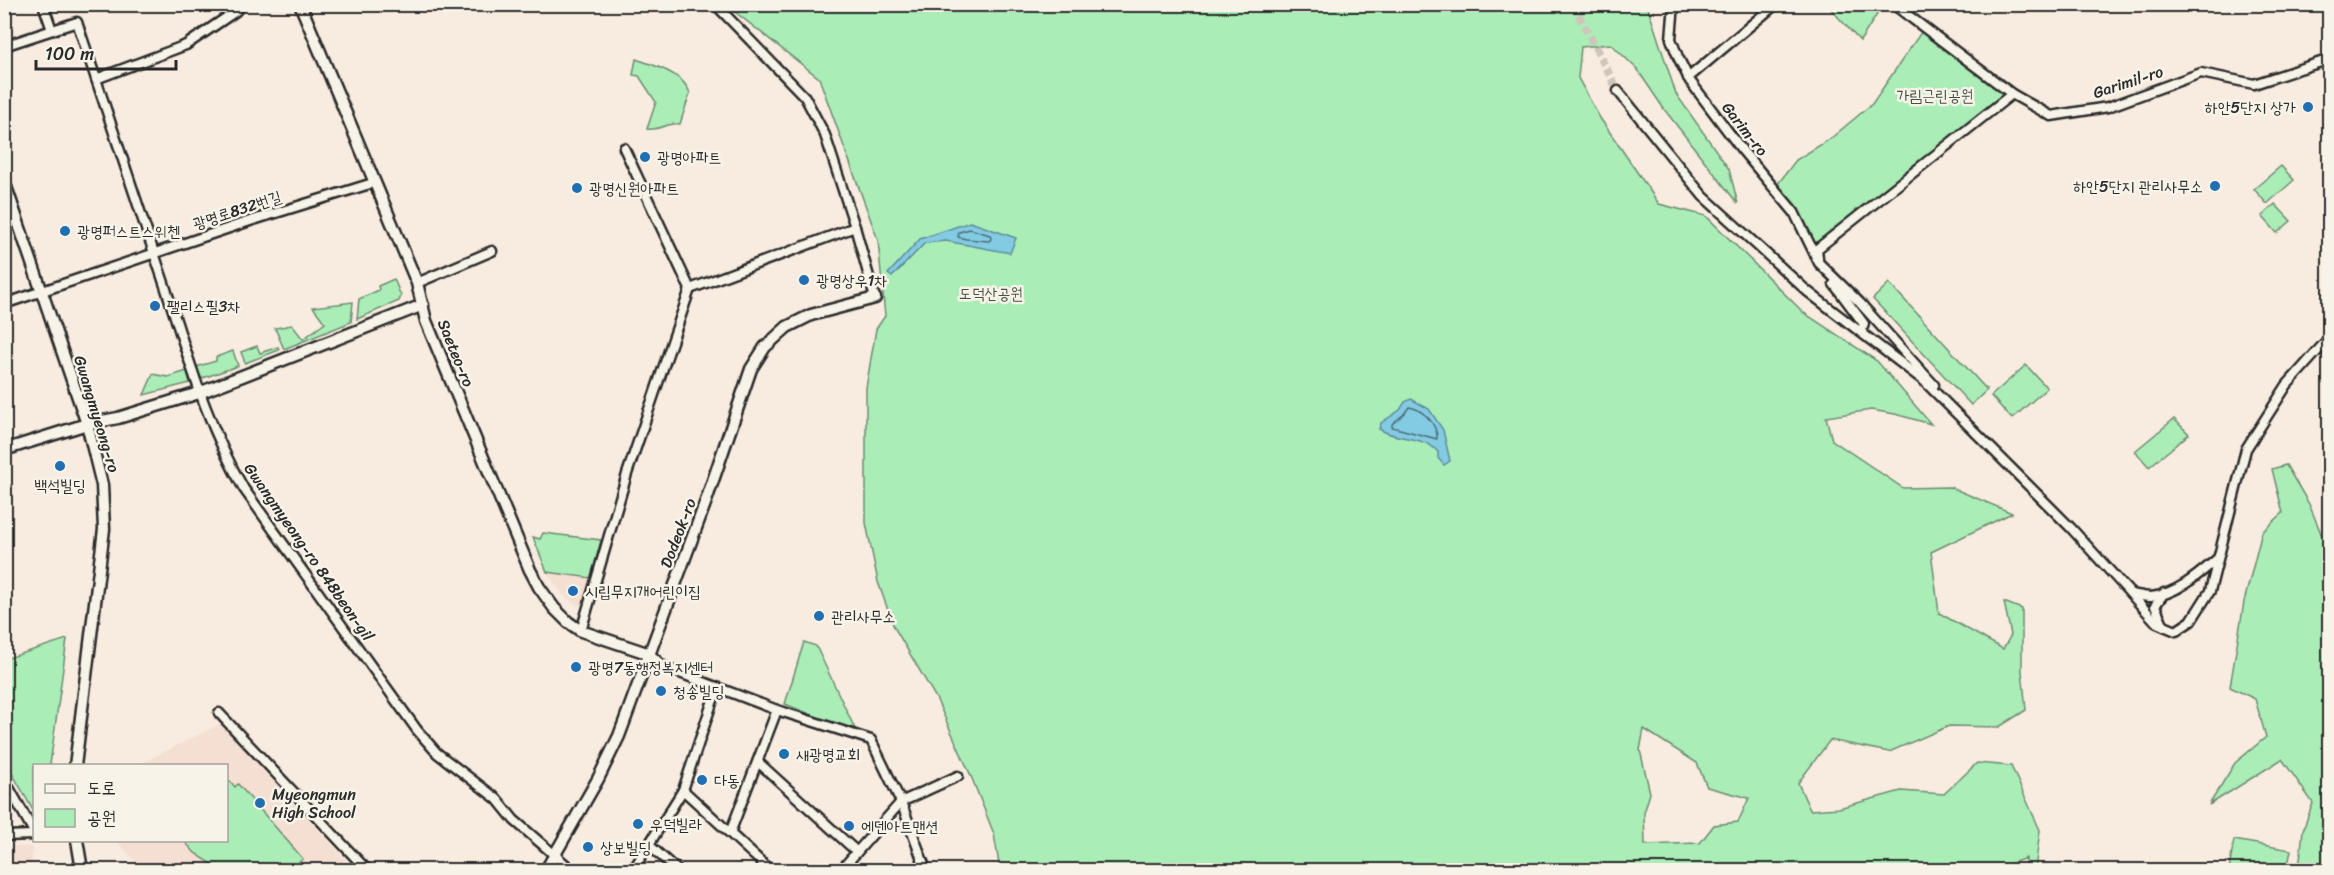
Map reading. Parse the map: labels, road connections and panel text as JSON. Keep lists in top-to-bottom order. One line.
{"streets":{"street":["Garimil-ro","Garim-ro","광명로832번길","Saeteo-ro","Gwangmyeong-ro","Dodeok-ro","Gwangmyeong-ro 848beon-gil"]},"crossings":[["광명로832번길","Saeteo-ro"],["광명로832번길","Gwangmyeong-ro"],["광명로832번길","Gwangmyeong-ro 848beon-gil"],["Saeteo-ro","Dodeok-ro"],["Dodeok-ro","Gwangmyeong-ro 848beon-gil"]],"parks":["가림근린공원","도덕산공원"],"places":["하안5단지 상가","광명아파트","하안5단지 관리사무소","광명신원아파트","광명퍼스트스위첸","광명상우1차","팰리스필3차","백석빌딩","시립무지개어린이집","관리사무소","광명7동행정복지센터","청송빌딩","새광명교회","다동","Myeongmun High School","우덕빌라","에덴아트맨션","상보빌딩"],"legend":["도로","공원"],"scale_bar":"100 m"}
